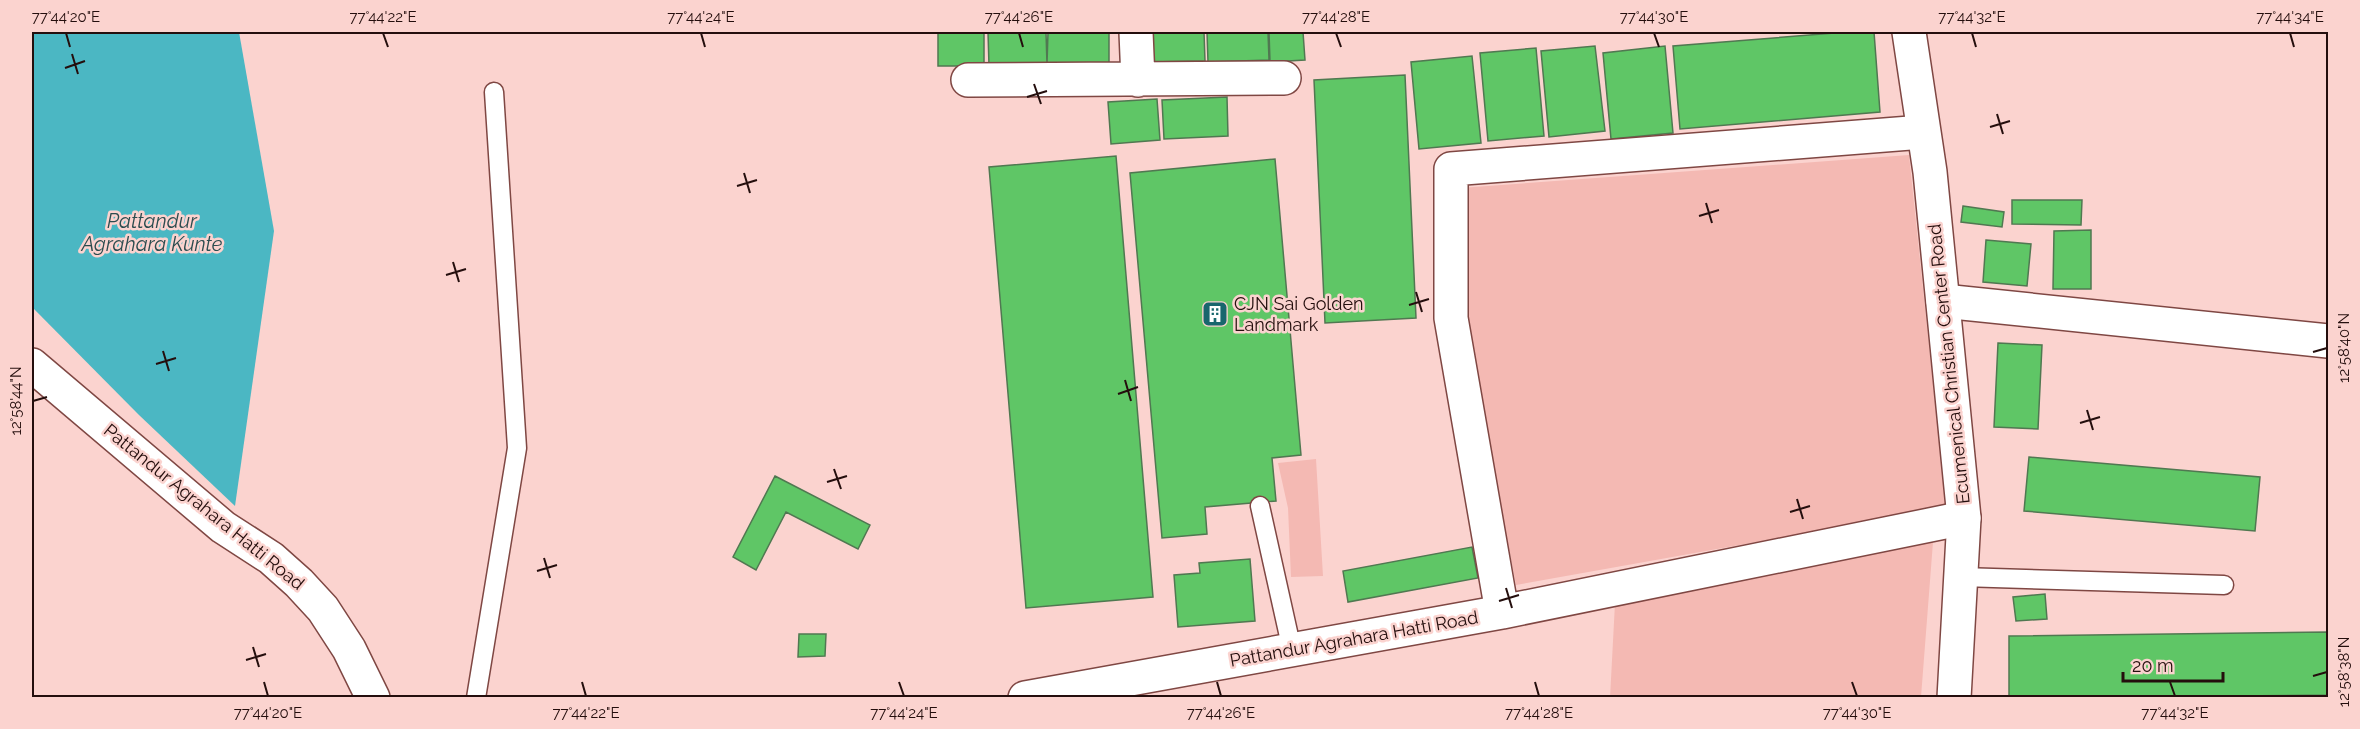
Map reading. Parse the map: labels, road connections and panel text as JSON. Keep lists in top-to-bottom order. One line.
{"streets":{"street":["Ecumenical Christian Center Road","Pattandur Agrahara Hatti Road"]},"crossings":[["Ecumenical Christian Center Road","Pattandur Agrahara Hatti Road"]],"water":["Pattandur Agrahara Kunte"],"places":{"building":["CJN Sai Golden Landmark"]},"scale_bar":"20 m","coordinates":["77°44'20\"E","77°44'22\"E","77°44'24\"E","77°44'26\"E","77°44'28\"E","77°44'30\"E","77°44'32\"E","77°44'34\"E","12°58'40\"N","12°58'44\"N","12°58'38\"N"]}
